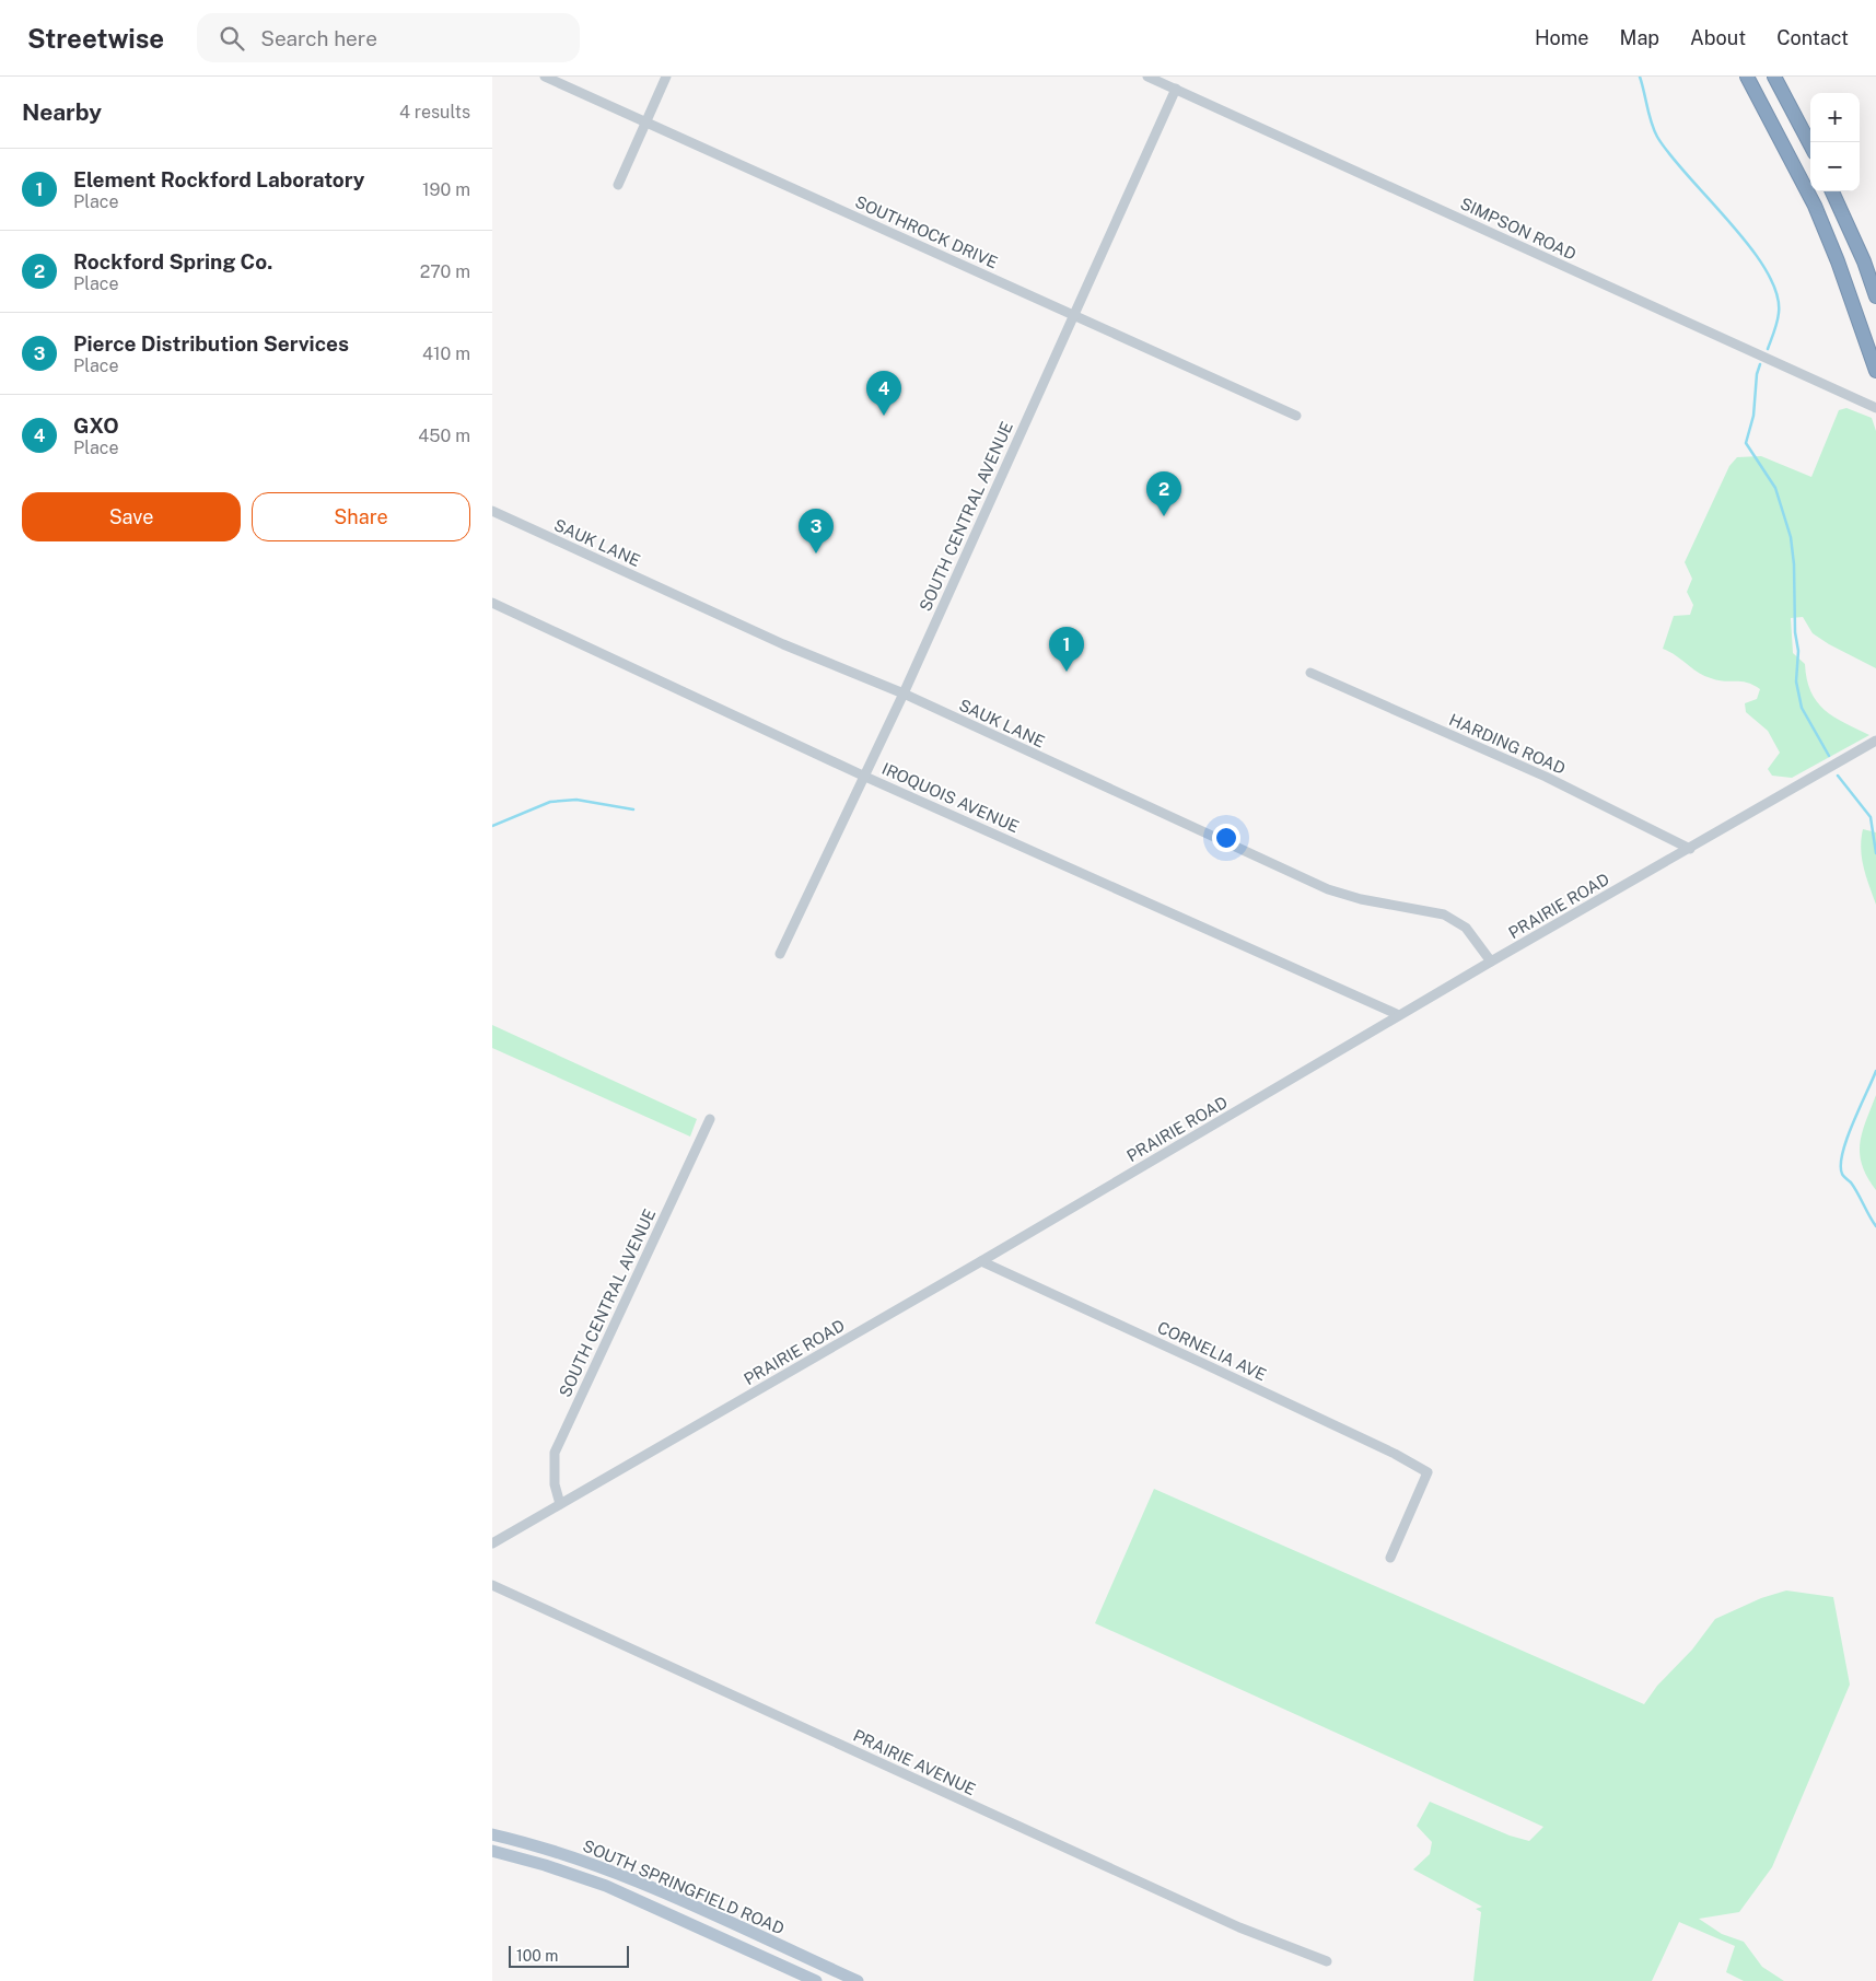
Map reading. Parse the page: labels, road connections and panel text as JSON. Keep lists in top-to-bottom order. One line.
{"streets":{"main road":["SOUTH SPRINGFIELD ROAD"],"street":["SIMPSON ROAD","SOUTHROCK DRIVE","SOUTH CENTRAL AVENUE","SAUK LANE","HARDING ROAD","IROQUOIS AVENUE","PRAIRIE ROAD","CORNELIA AVE","PRAIRIE AVENUE"]},"crossings":[["SIMPSON ROAD","SOUTH CENTRAL AVENUE"],["SOUTHROCK DRIVE","SOUTH CENTRAL AVENUE"],["SOUTH CENTRAL AVENUE","SAUK LANE"],["SOUTH CENTRAL AVENUE","IROQUOIS AVENUE"],["SOUTH CENTRAL AVENUE","PRAIRIE ROAD"],["SAUK LANE","PRAIRIE ROAD"],["HARDING ROAD","PRAIRIE ROAD"],["IROQUOIS AVENUE","PRAIRIE ROAD"],["PRAIRIE ROAD","CORNELIA AVE"]],"scale_bar":"100 m","page":{"header":"Streetwise","search":"Search here","nav":["Home","Map","About","Contact"],"heading":["Nearby","4 results"],"map_buttons":["+","−"],"list":[{"mark":"1","name":"Element Rockford Laboratory","note":"Place","value":"190 m"},{"mark":"2","name":"Rockford Spring Co.","note":"Place","value":"270 m"},{"mark":"3","name":"Pierce Distribution Services","note":"Place","value":"410 m"},{"mark":"4","name":"GXO","note":"Place","value":"450 m"}],"pins":["4","2","3","1"],"buttons":["Save","Share"],"scale":"100 m"}}
